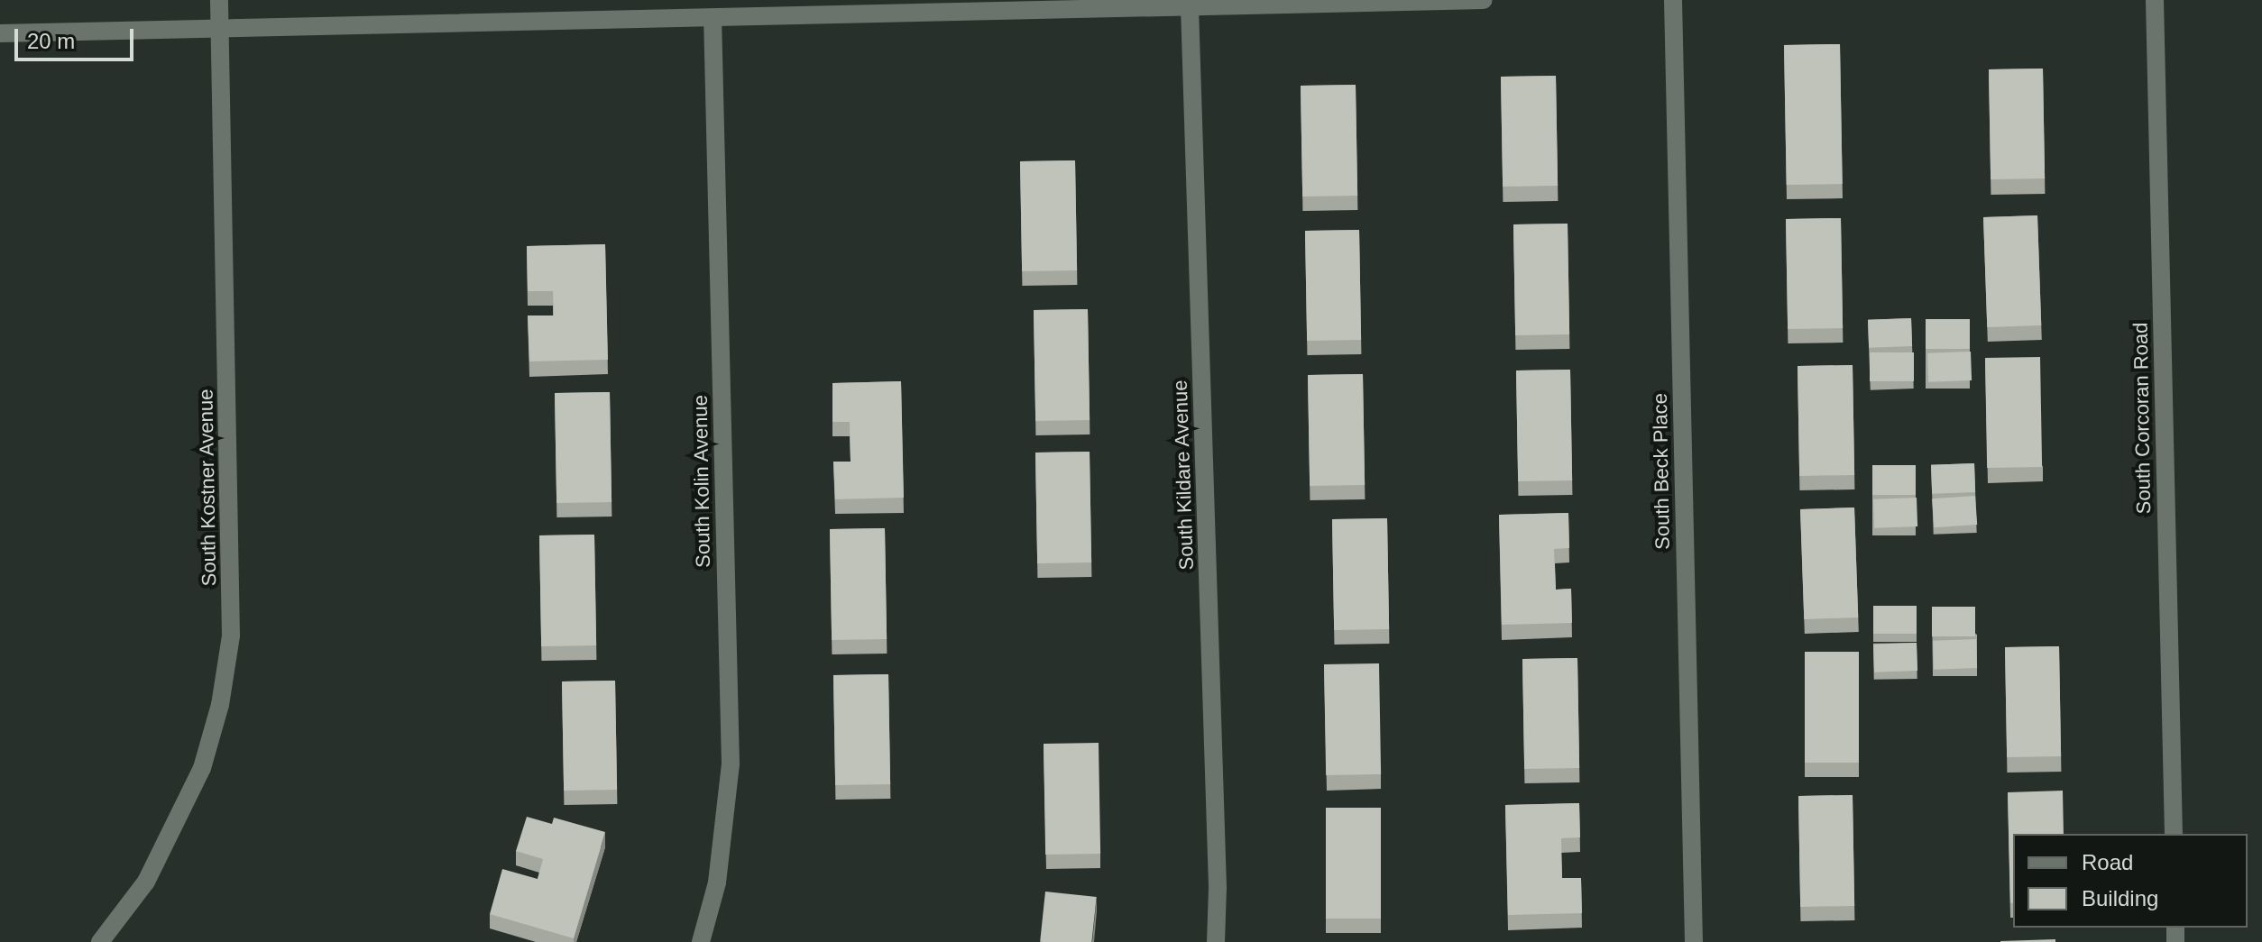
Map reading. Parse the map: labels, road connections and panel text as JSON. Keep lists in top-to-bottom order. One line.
{"streets":{"street":["South Corcoran Road","South Beck Place","South Kildare Avenue","South Kolin Avenue","South Kostner Avenue"]},"legend":["Road","Building"],"scale_bar":"20 m"}
